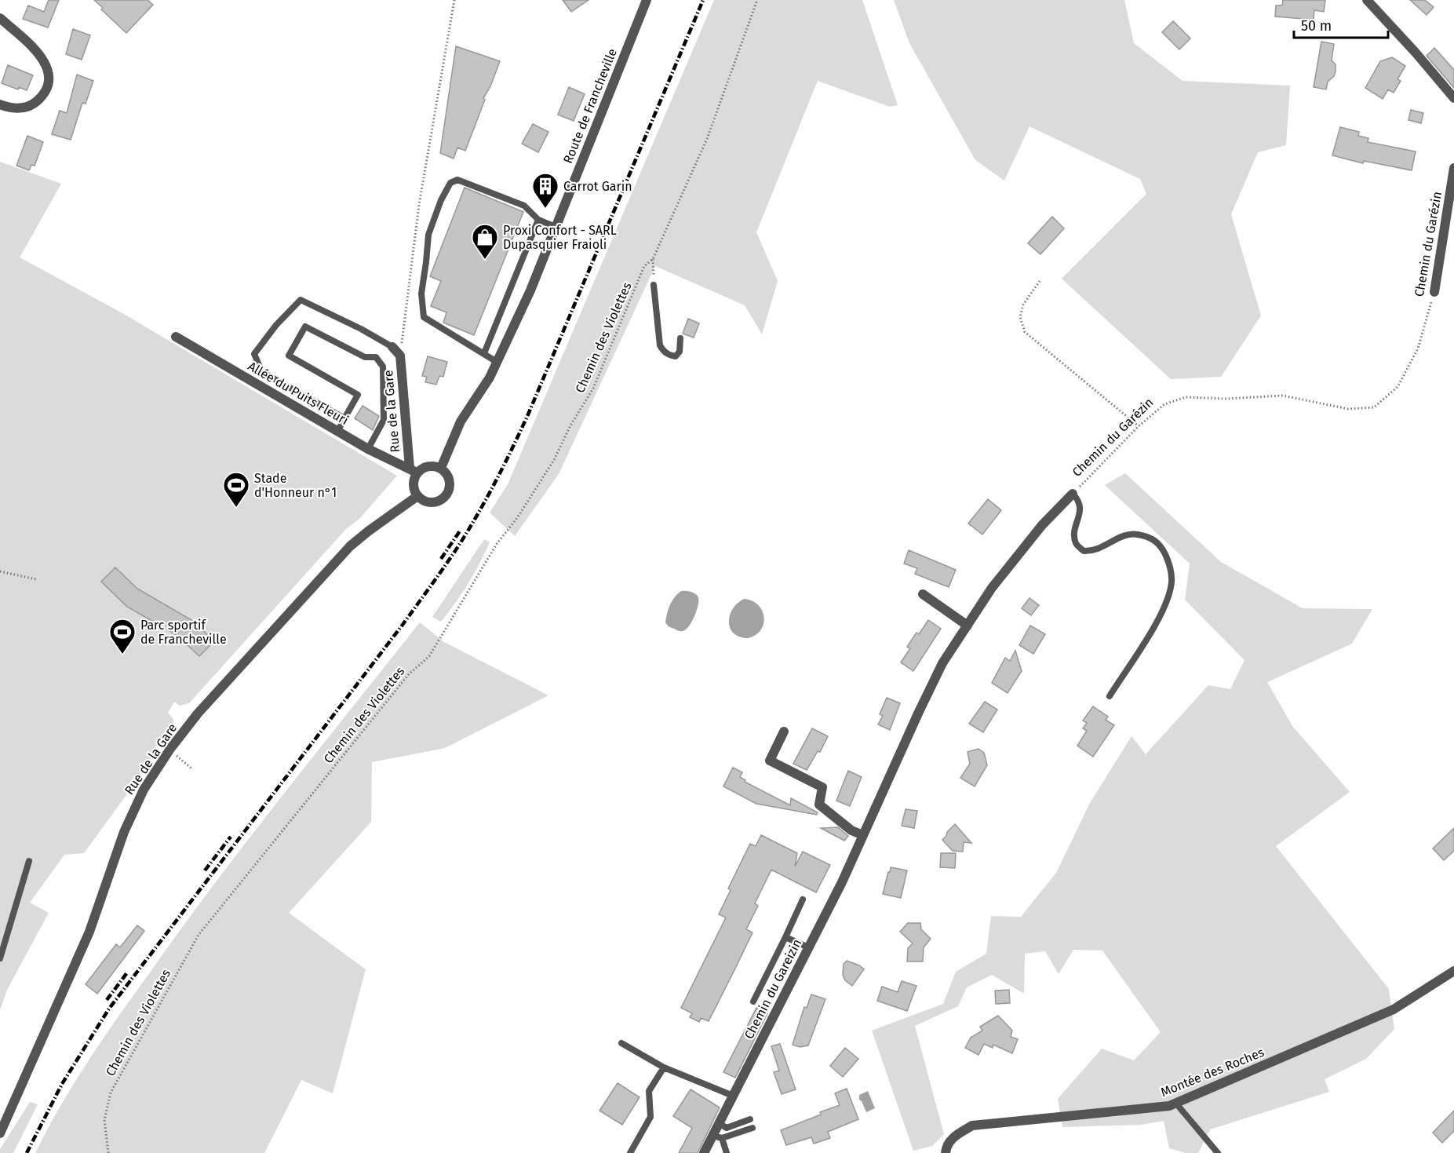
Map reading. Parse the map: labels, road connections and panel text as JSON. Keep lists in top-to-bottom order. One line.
{"streets":{"street":["Route de Francheville","Chemin du Garézin","Allée du Puits Fleuri","Rue de la Gare","Chemin du Gareizin","Montée des Roches"],"path":["Chemin des Violettes"]},"crossings":[["Route de Francheville","Allée du Puits Fleuri"],["Route de Francheville","Rue de la Gare"],["Chemin du Garézin","Chemin du Gareizin"],["Allée du Puits Fleuri","Rue de la Gare"]],"places":{"building":["Carrot Garin"],"shop":["Proxi Confort - SARL Dupasquier Fraioli"],"sports":["Stade d'Honneur n°1","Parc sportif de Francheville"]},"scale_bar":"50 m"}
